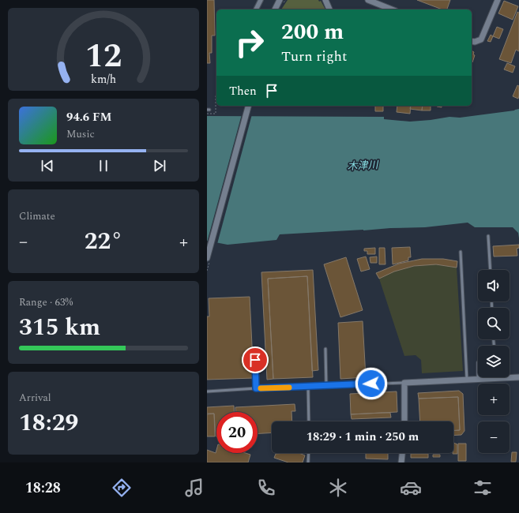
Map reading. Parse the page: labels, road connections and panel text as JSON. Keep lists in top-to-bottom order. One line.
{"water":["木津川"],"page":{"turn":["200 m","Turn right"],"then":"Then","song":["94.6 FM","Music"],"tile":["Climate",["Range · 63%","315 km"],["Arrival","18:29"]],"heat":["−","22°","+"],"map_buttons":["+","−"],"limit":"20","trip":"18:29 · 1 min · 250 m","tabs":"18:28","gauge":["12","km/h"]}}
